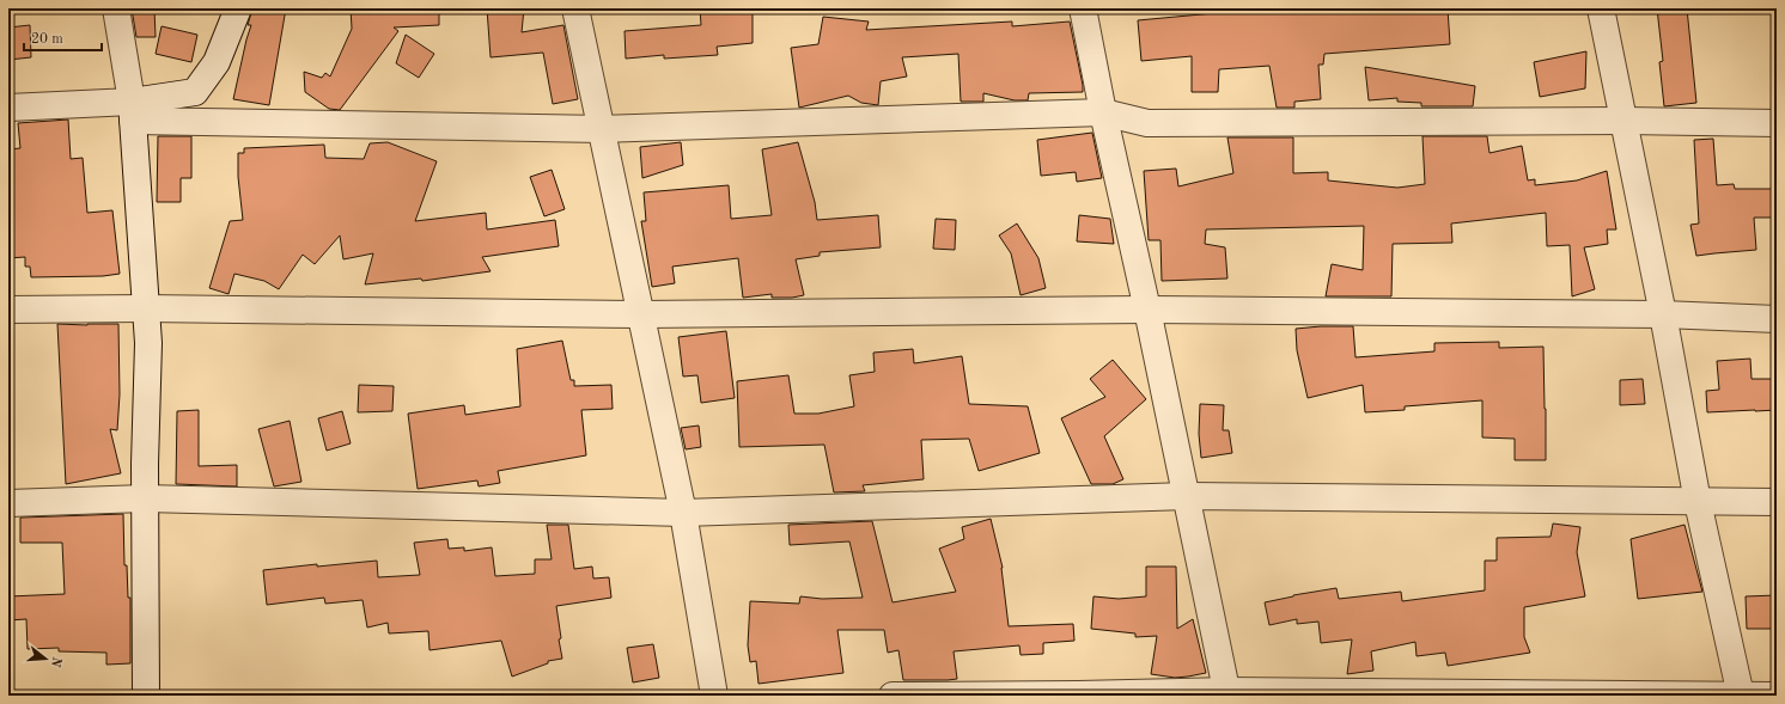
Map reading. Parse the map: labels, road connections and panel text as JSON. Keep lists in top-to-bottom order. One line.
{"scale_bar":"20 m","north":"right"}
